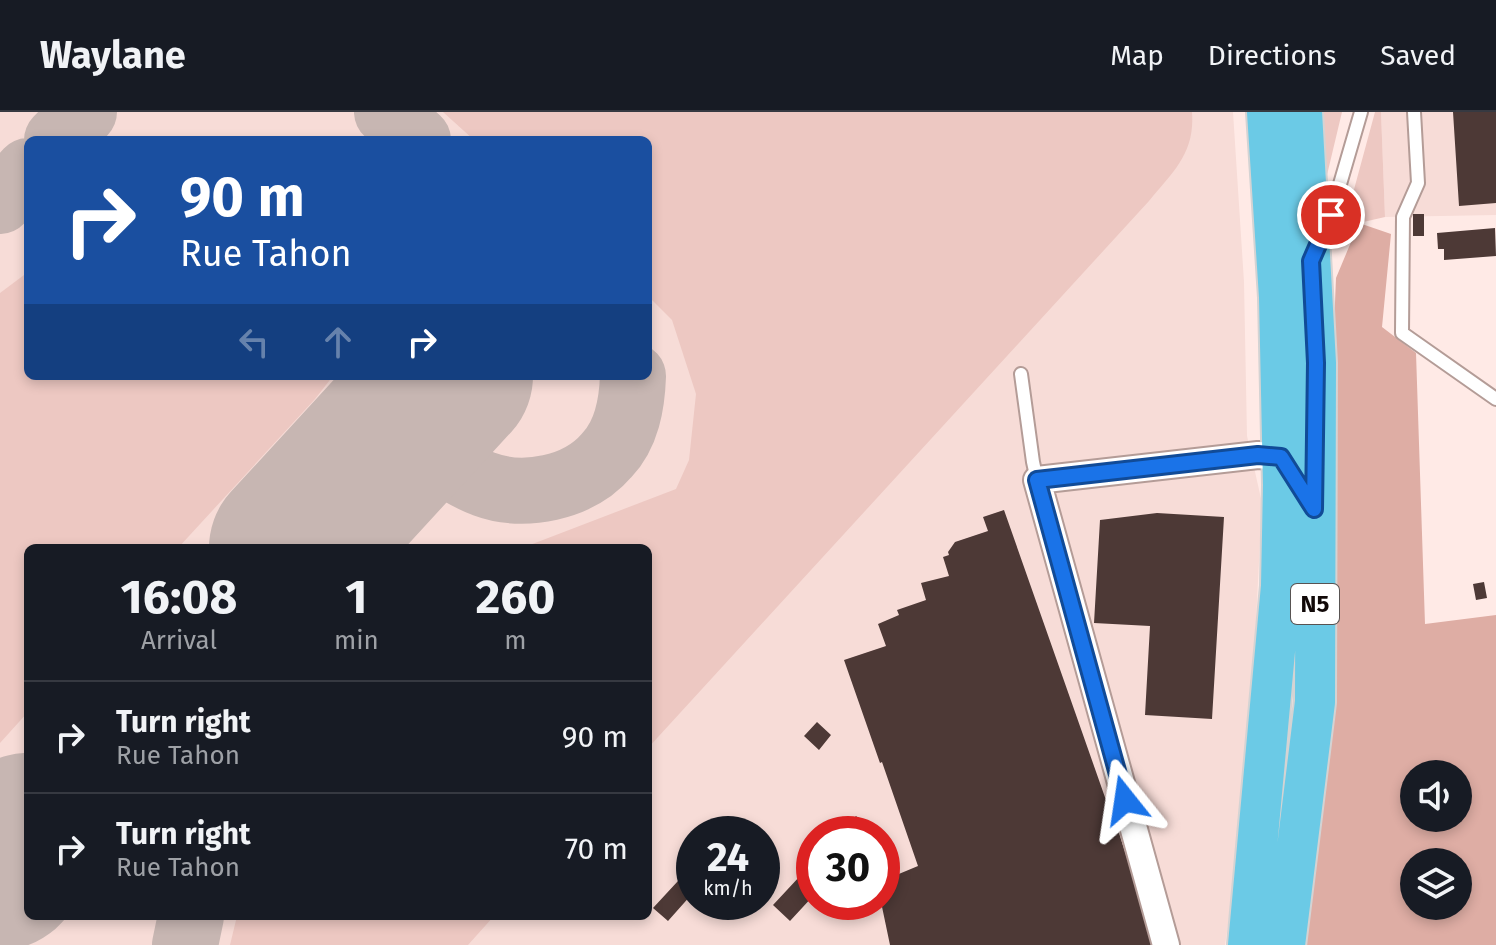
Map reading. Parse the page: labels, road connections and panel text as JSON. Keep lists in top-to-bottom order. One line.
{"streets":{"main road":["N5"]},"page":{"header":"Waylane","nav":["Map","Directions","Saved"],"turn":["90 m","Rue Tahon"],"eta":["16:08","Arrival","1","min","260","m"],"list":[{"name":"Turn right","note":"Rue Tahon","value":"90 m"},{"name":"Turn right","note":"Rue Tahon","value":"70 m"}],"speed":"24 km/h","limit":"30"}}
